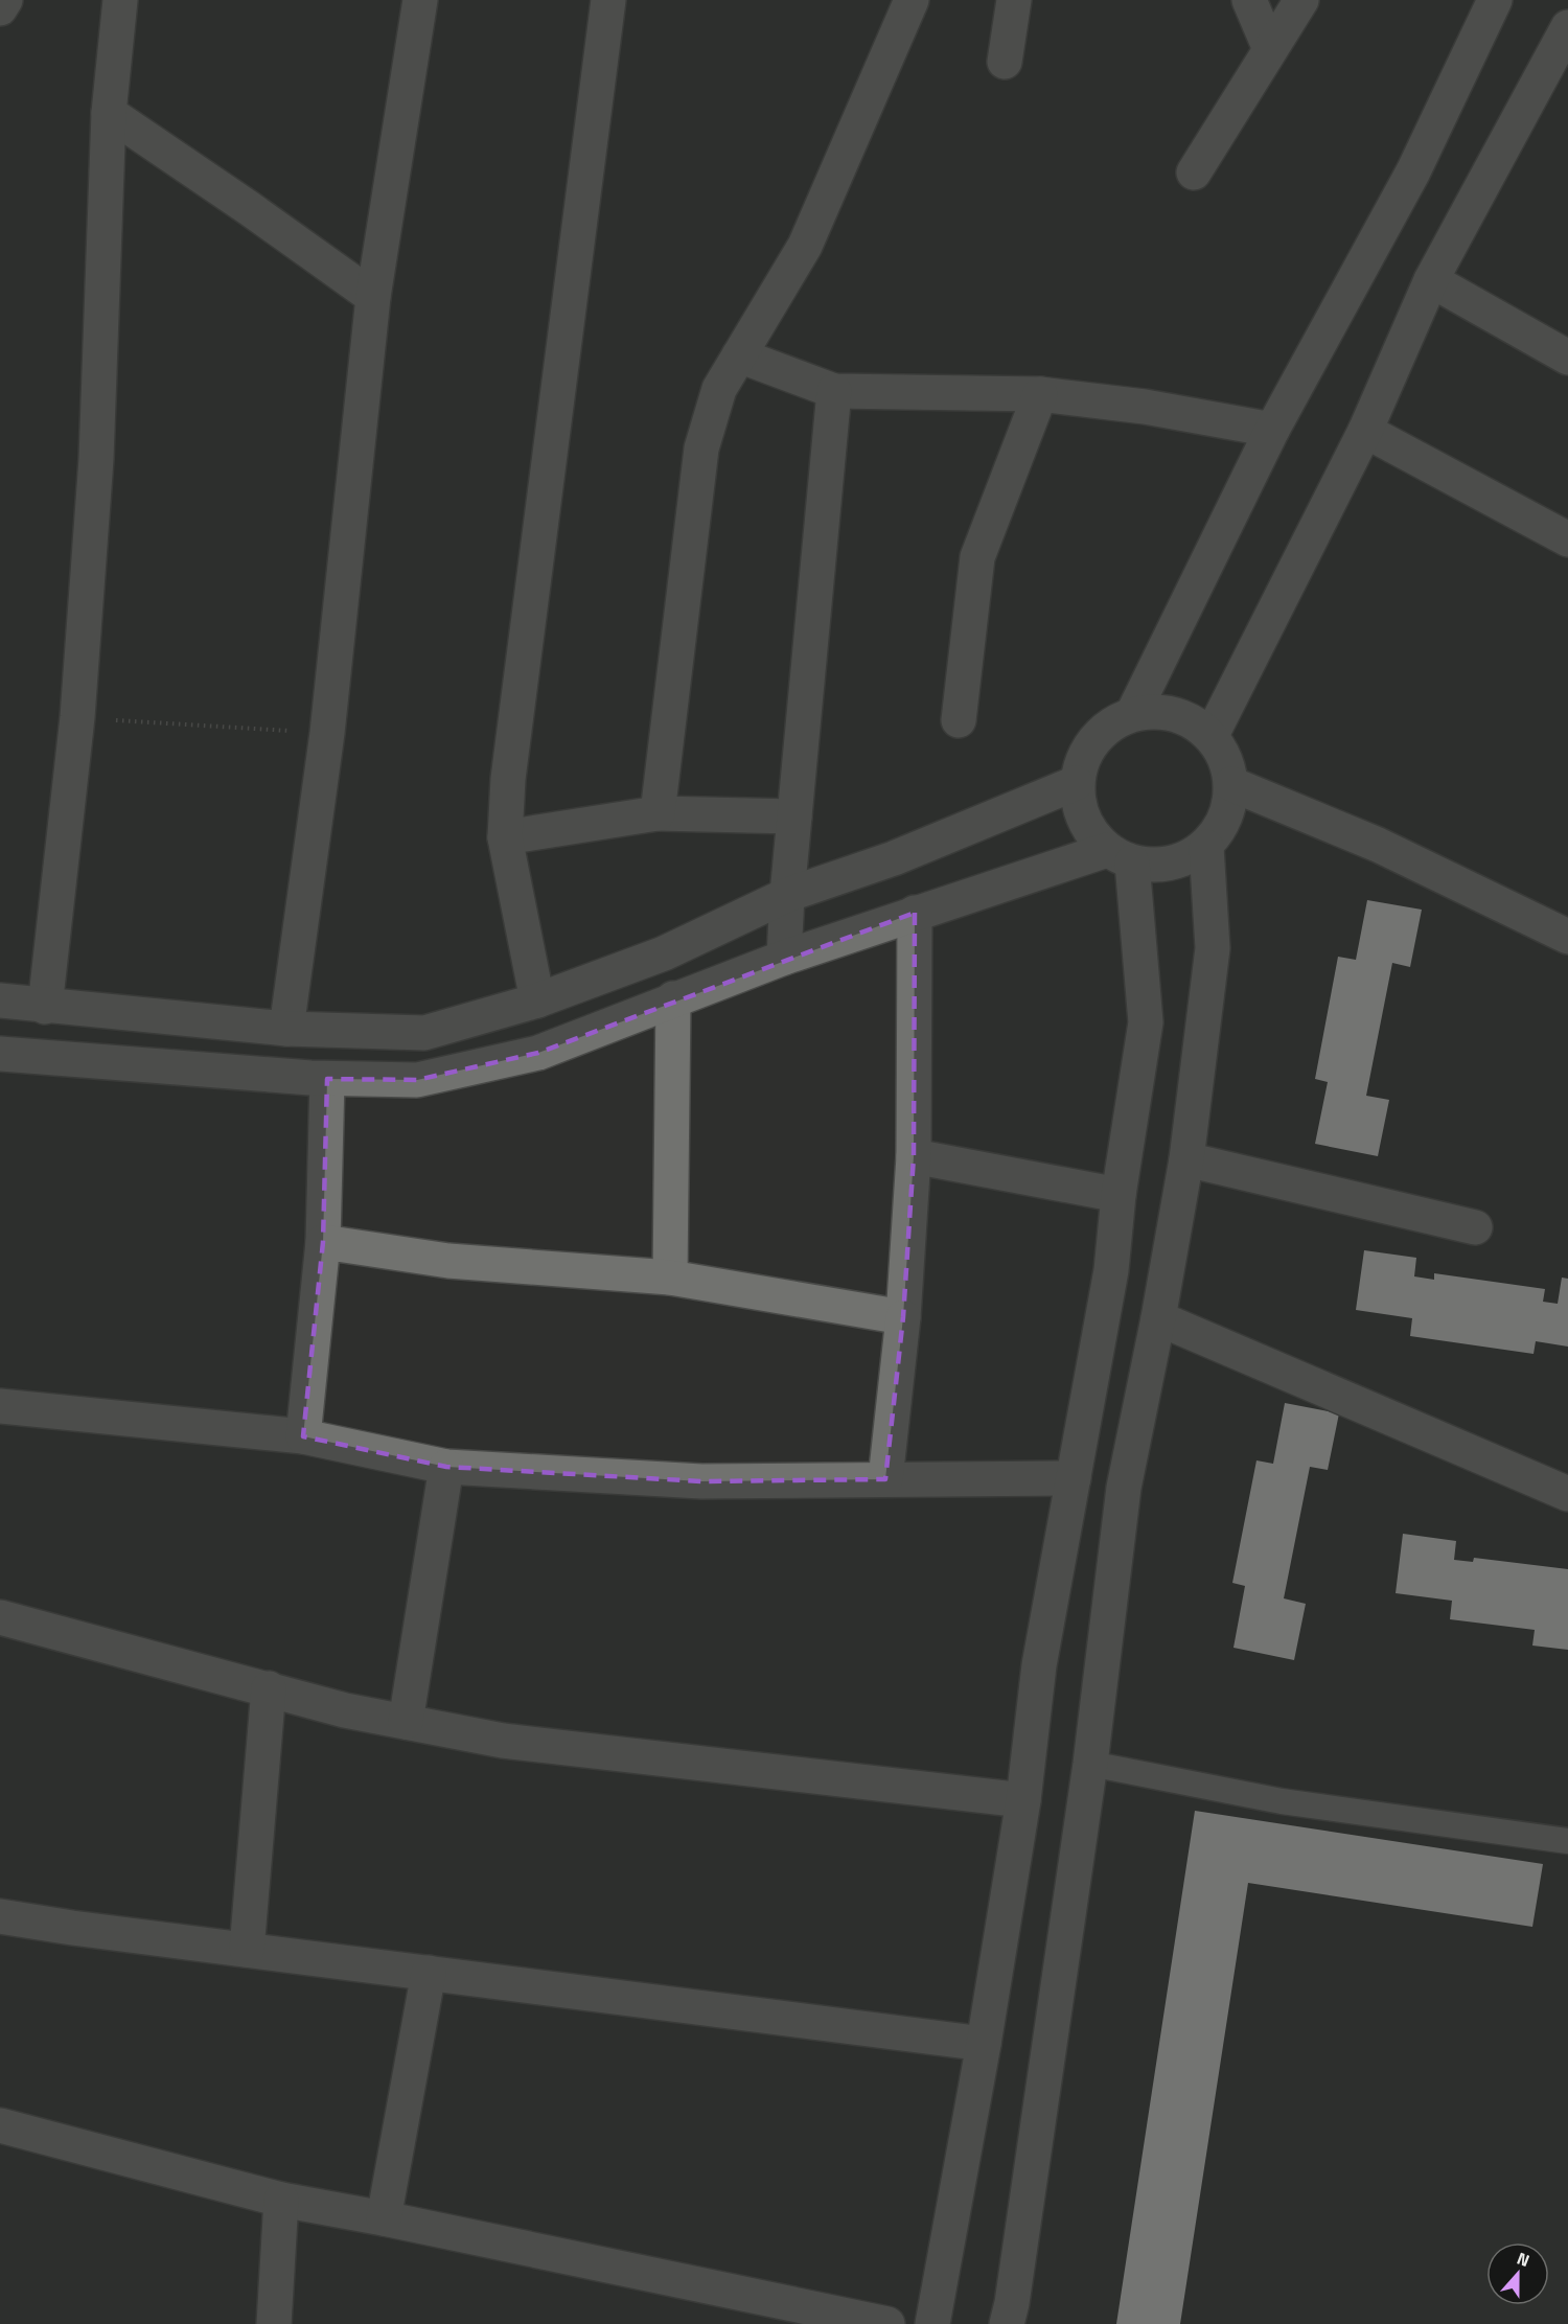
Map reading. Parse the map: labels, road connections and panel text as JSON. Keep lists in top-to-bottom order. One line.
{"north":"top"}
